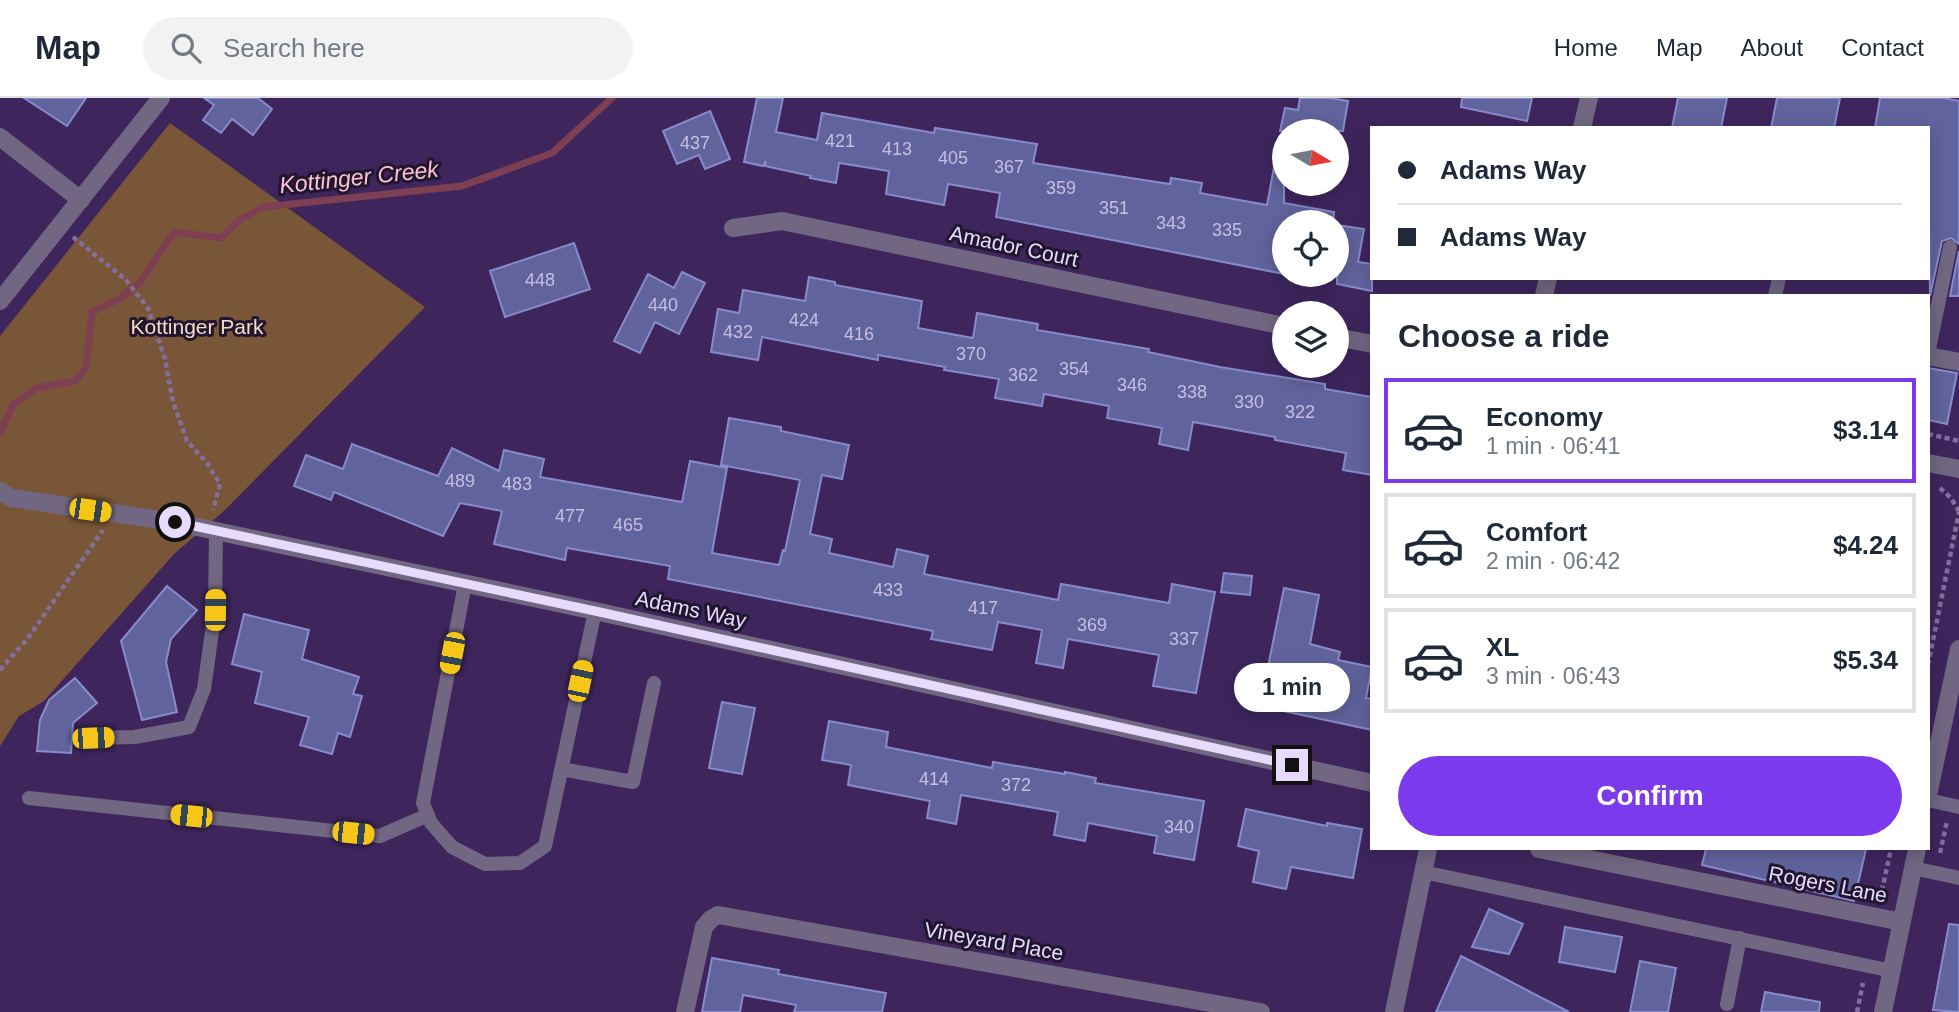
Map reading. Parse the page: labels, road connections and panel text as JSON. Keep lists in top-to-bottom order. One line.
{"streets":{"street":["Amador Court","Adams Way","Rogers Lane","Vineyard Place"]},"water":["Kottinger Creek"],"parks":["Kottinger Park"],"house_numbers":["421","437","413","405","367","359","351","343","335","448","440","424","432","416","370","354","362","346","338","330","322","489","483","477","465","433","417","369","337","414","372","340"],"north":"right","page":{"header":"Map","search":"Search here","nav":["Home","Map","About","Contact"],"banner":["Adams Way","Adams Way"],"heading":"Choose a ride","list":[{"name":"Economy","note":"1 min · 06:41","value":"$3.14"},{"name":"Comfort","note":"2 min · 06:42","value":"$4.24"},{"name":"XL","note":"3 min · 06:43","value":"$5.34"}],"bubble":"1 min","buttons":"Confirm"}}
